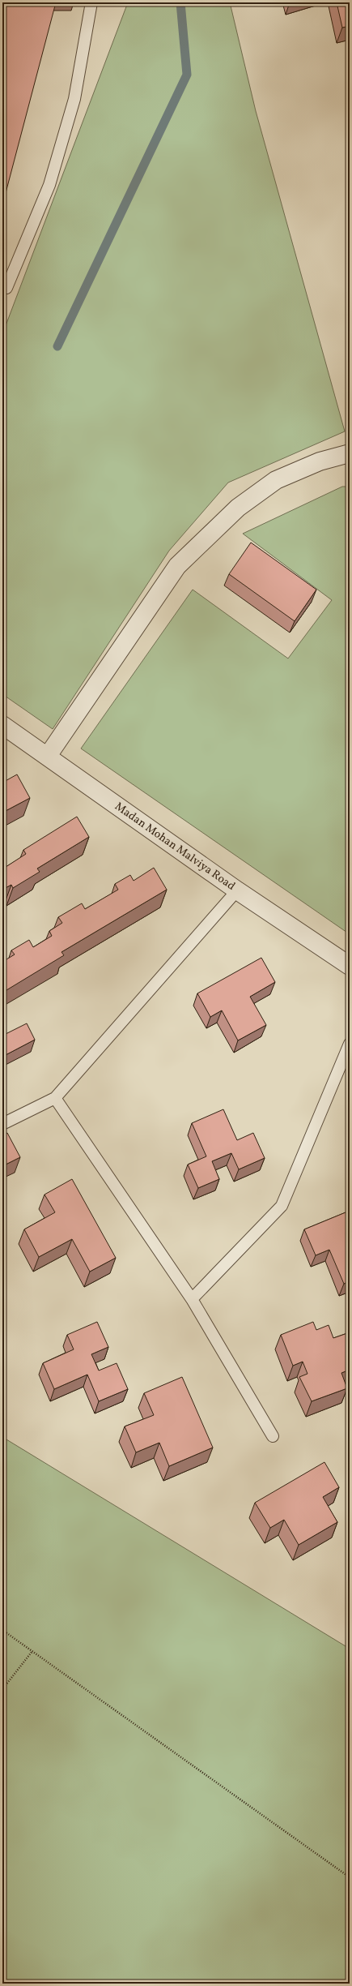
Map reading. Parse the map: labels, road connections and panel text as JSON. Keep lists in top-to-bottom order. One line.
{"streets":{"street":["Madan Mohan Malviya Road"]}}
